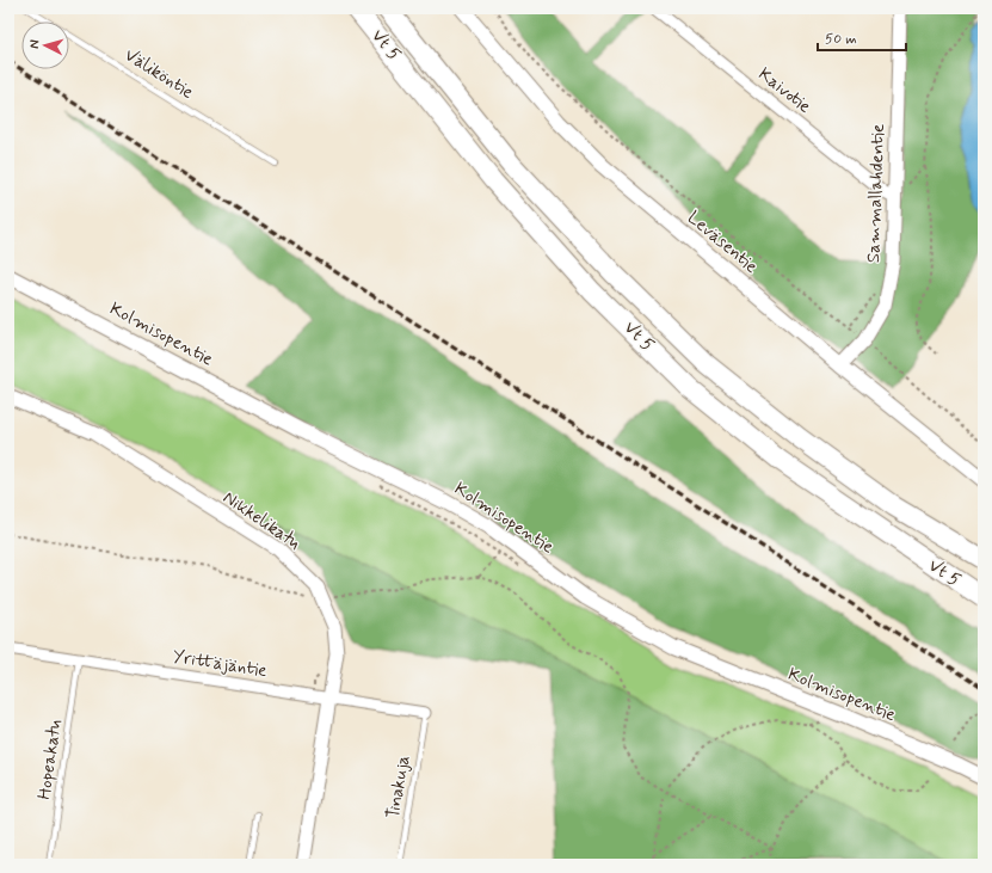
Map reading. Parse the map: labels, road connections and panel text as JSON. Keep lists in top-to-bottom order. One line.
{"streets":{"highway":["Vt 5"],"main road":["Leväsentie","Kolmisopentie"],"street":["Kaivotie","Sammallahdentie","Nikkelikatu","Yrittäjäntie"],"lane":["Väliköntie","Hopeakatu","Tinakuja"]},"crossings":[["Kaivotie","Sammallahdentie"],["Sammallahdentie","Leväsentie"],["Nikkelikatu","Yrittäjäntie"],["Yrittäjäntie","Hopeakatu"],["Yrittäjäntie","Tinakuja"]],"scale_bar":"50 m","north":"left"}
